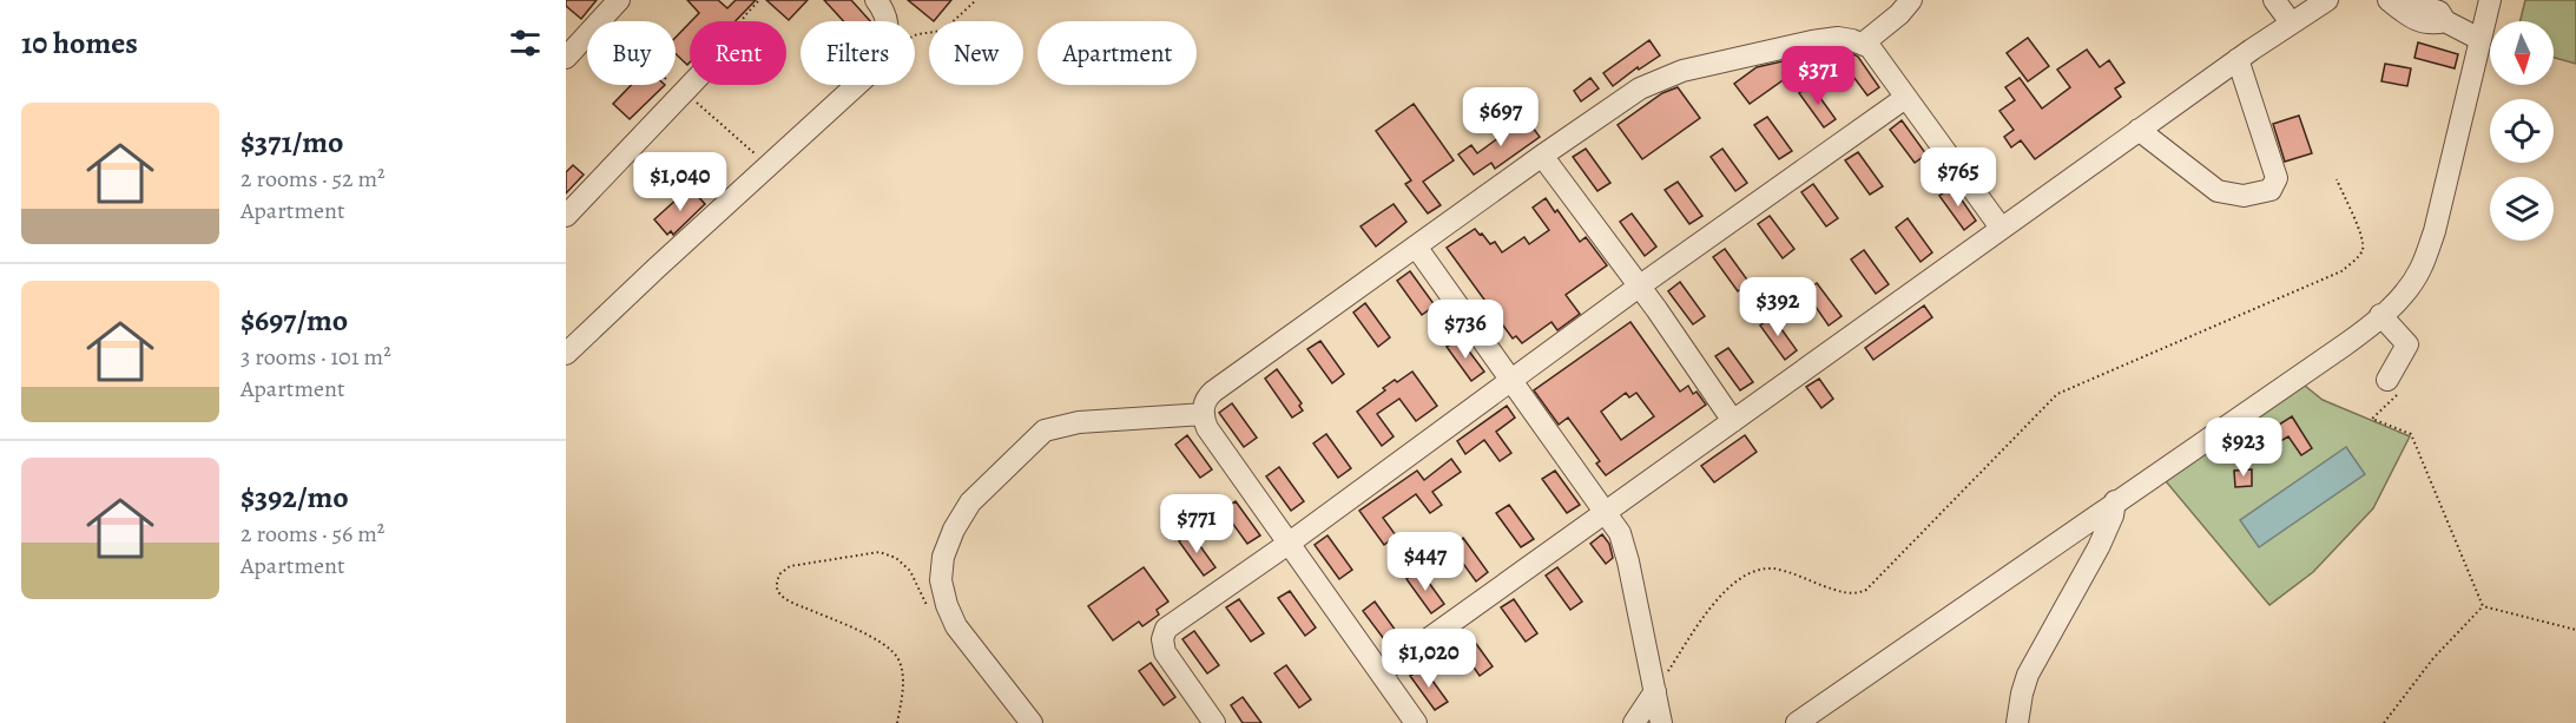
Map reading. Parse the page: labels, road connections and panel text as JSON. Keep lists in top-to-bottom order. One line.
{"north":"bottom","page":{"heading":"10 homes","chip":["Buy","Rent","Filters","New","Apartment"],"price":["$371","$697","$765","$1,040","$392","$736","$923","$771","$447","$1,020"],"list":[{"name":"$371/mo","note":"2 rooms · 52 m² · Apartment"},{"name":"$697/mo","note":"3 rooms · 101 m² · Apartment"},{"name":"$392/mo","note":"2 rooms · 56 m² · Apartment"}]}}
